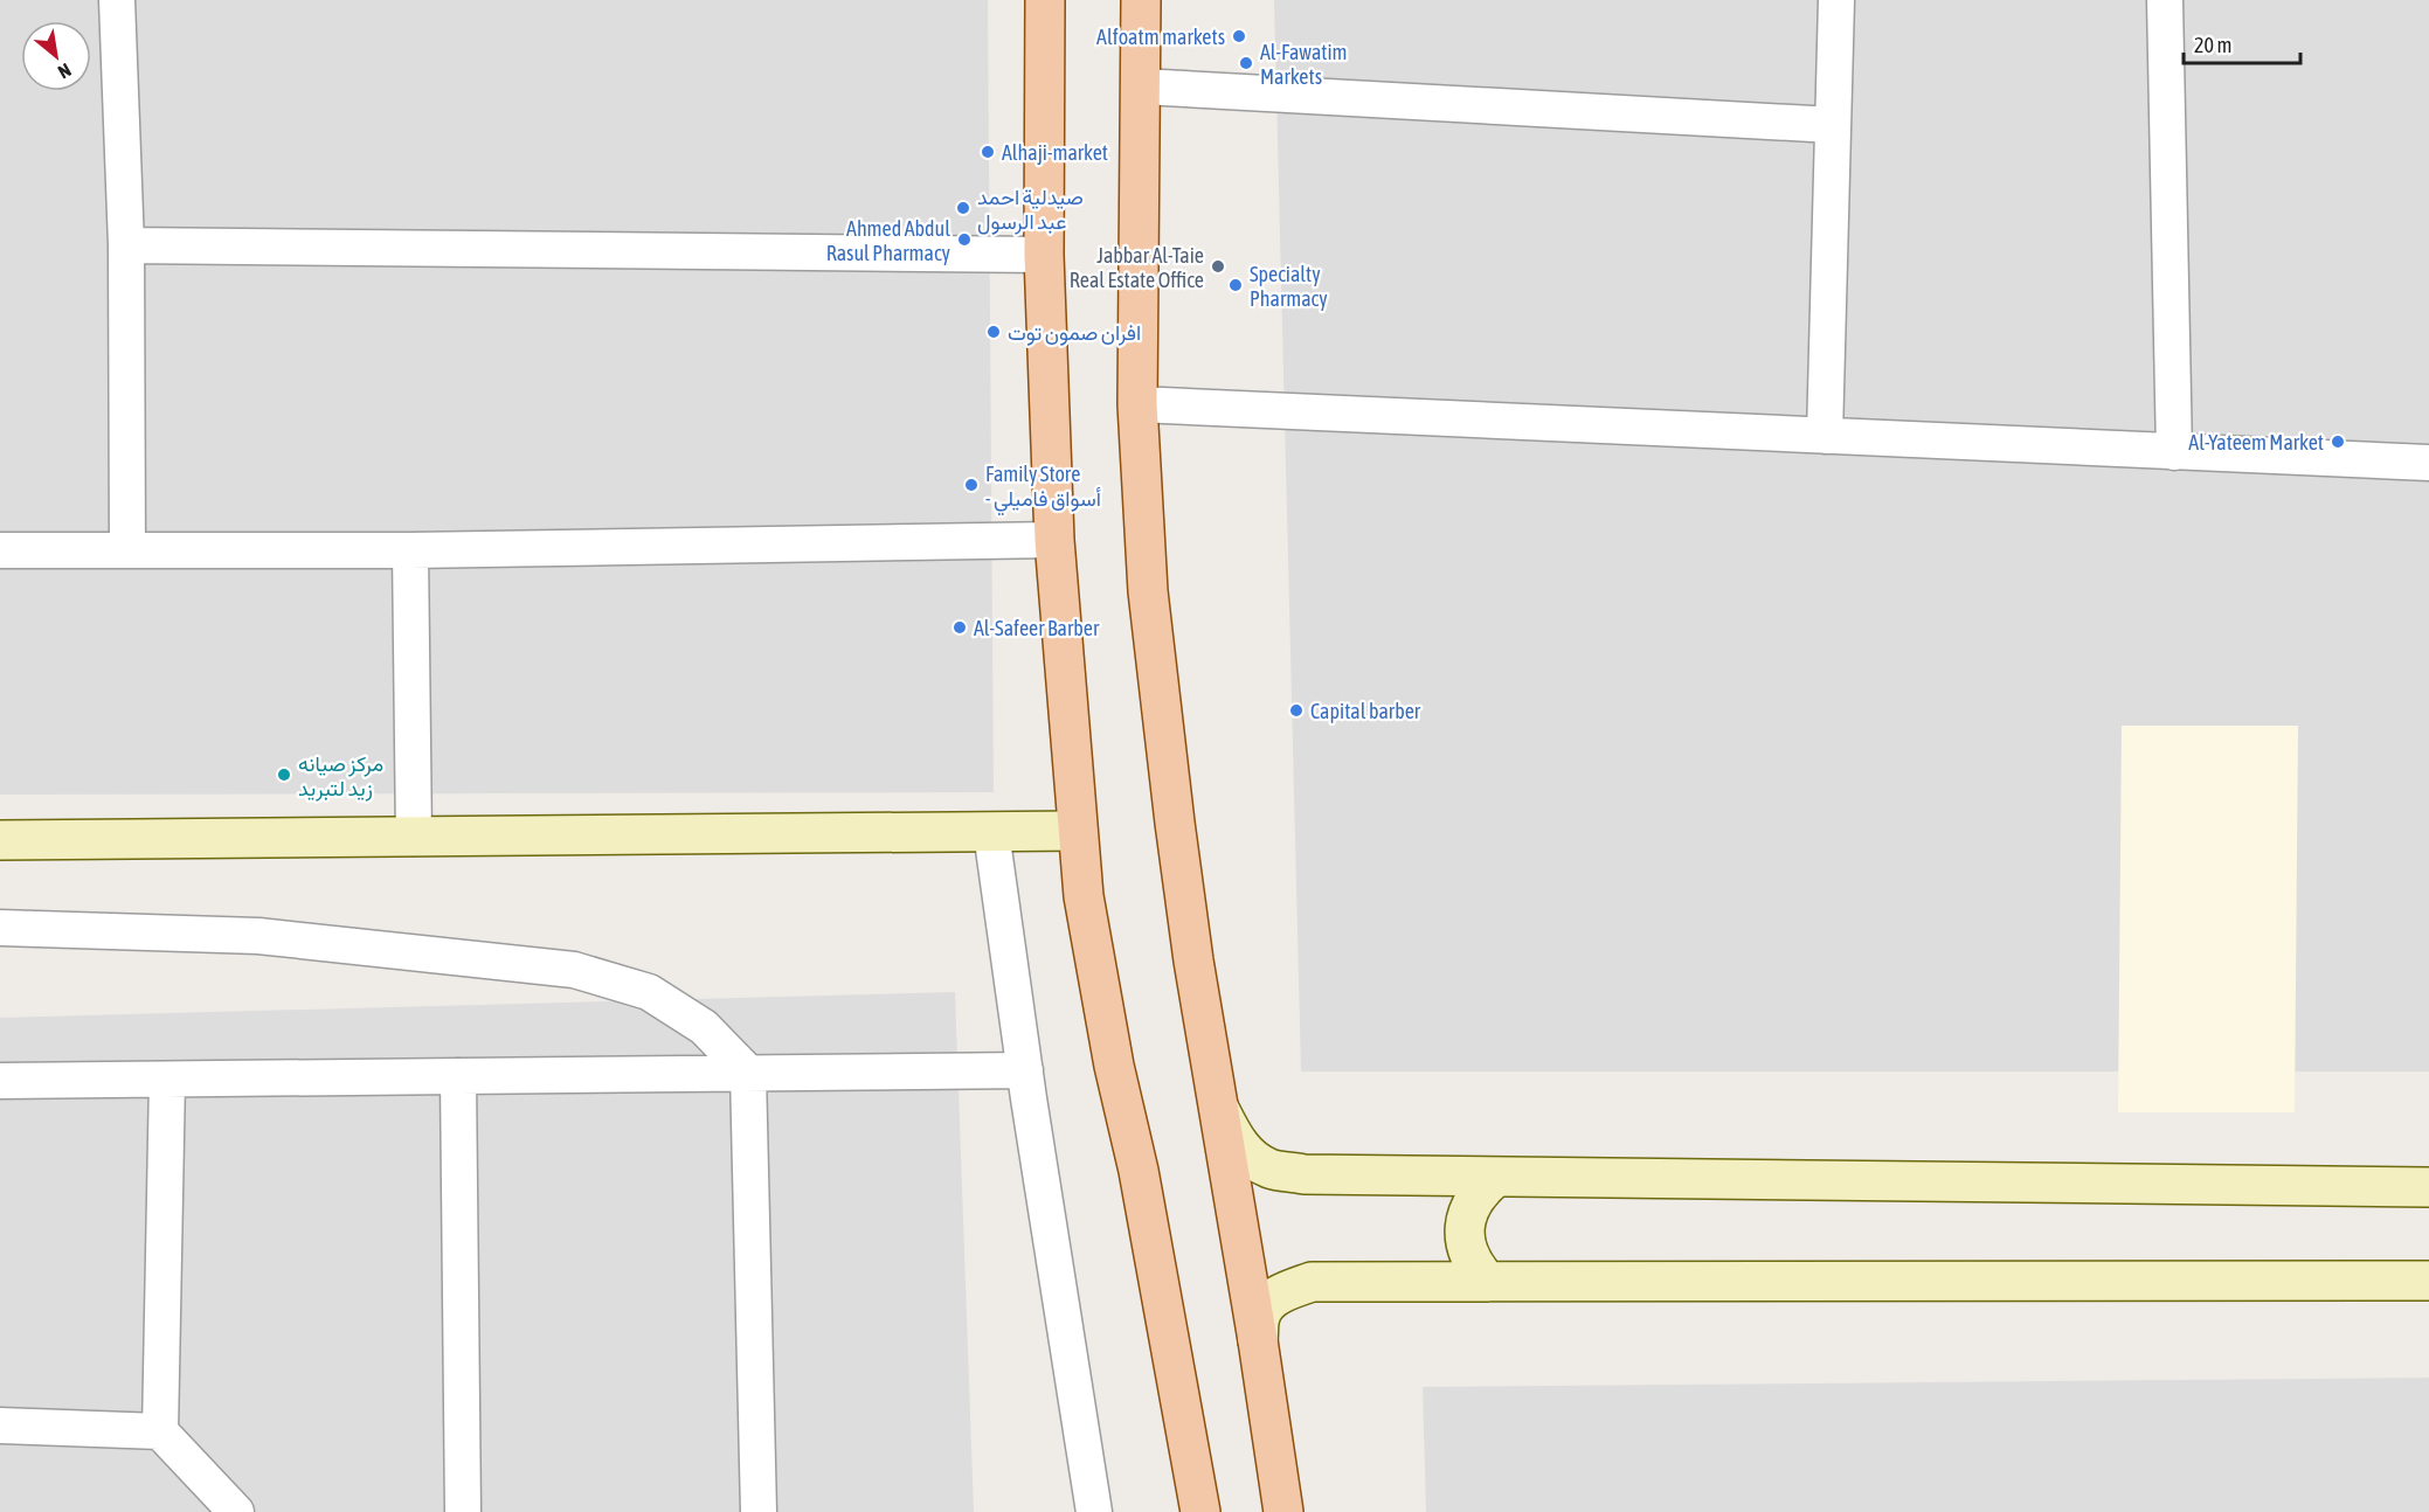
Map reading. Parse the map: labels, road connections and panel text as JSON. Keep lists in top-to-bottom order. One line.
{"places":["Alfoatm markets","Al-Fawatim Markets","Alhaji-market","صيدلية احمد عبد الرسول","Ahmed Abdul Rasul Pharmacy","Jabbar Al-Taie Real Estate Office","Specialty Pharmacy","افران صمون توت","Al-Yateem Market","Family Store - أسواق فاميلي","Al-Safeer Barber","Capital barber","مركز صيانه زيد لتبريد"],"scale_bar":"20 m","north":"bottom right"}
